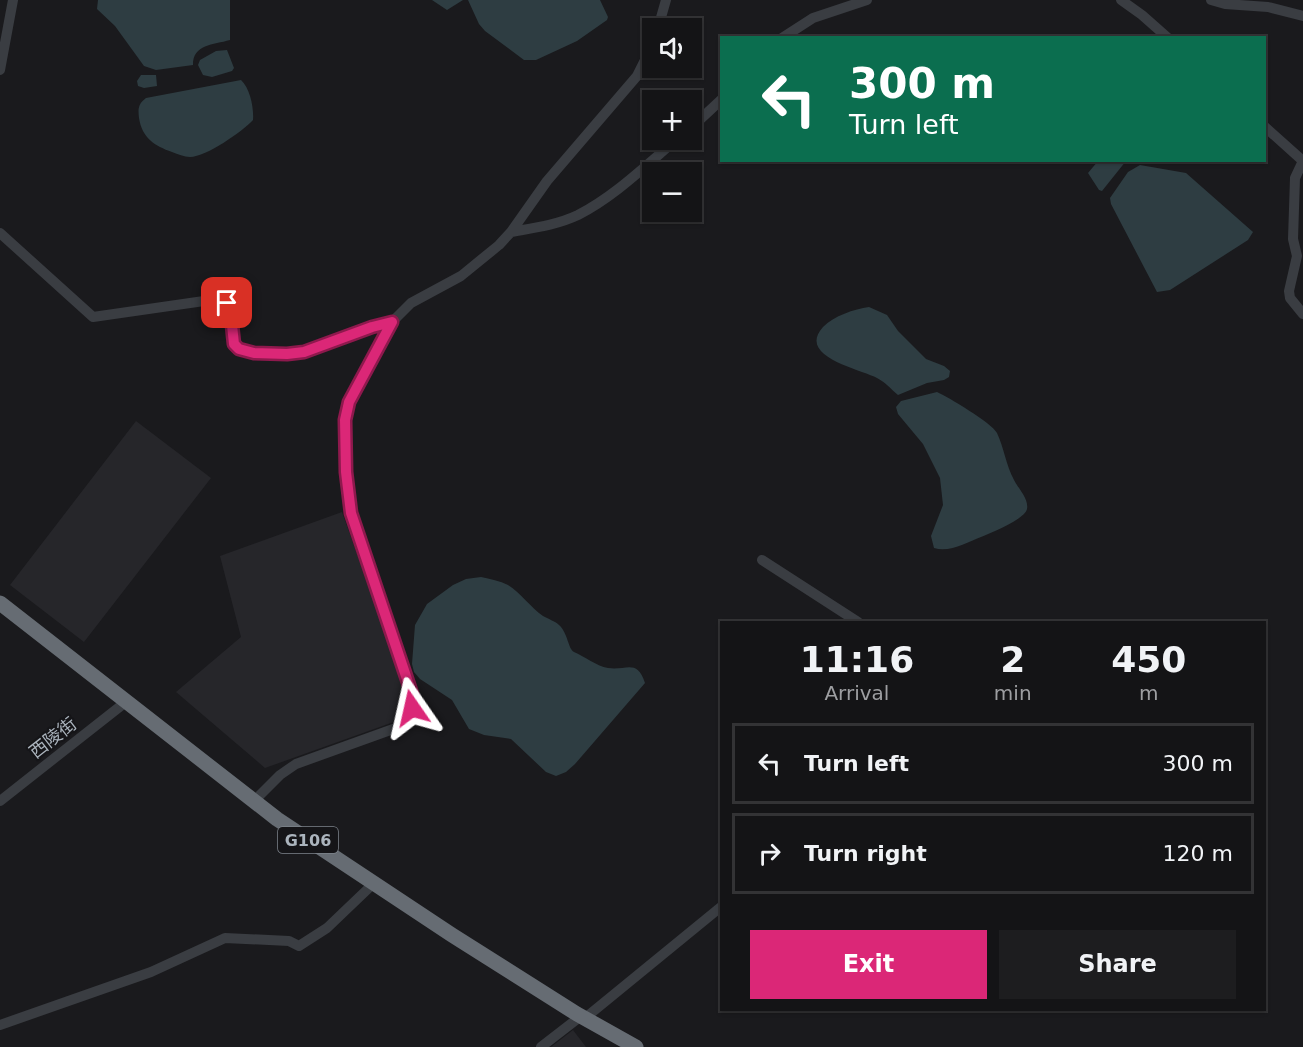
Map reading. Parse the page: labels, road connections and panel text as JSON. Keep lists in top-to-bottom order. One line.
{"streets":{"highway":["G106"],"street":["西陵街"]},"crossings":[["西陵街","G106"]],"page":{"map_buttons":["+","−"],"turn":["300 m","Turn left"],"eta":["11:16","Arrival","2","min","450","m"],"list":[{"name":"Turn left","value":"300 m"},{"name":"Turn right","value":"120 m"}],"buttons":["Exit","Share"]}}
